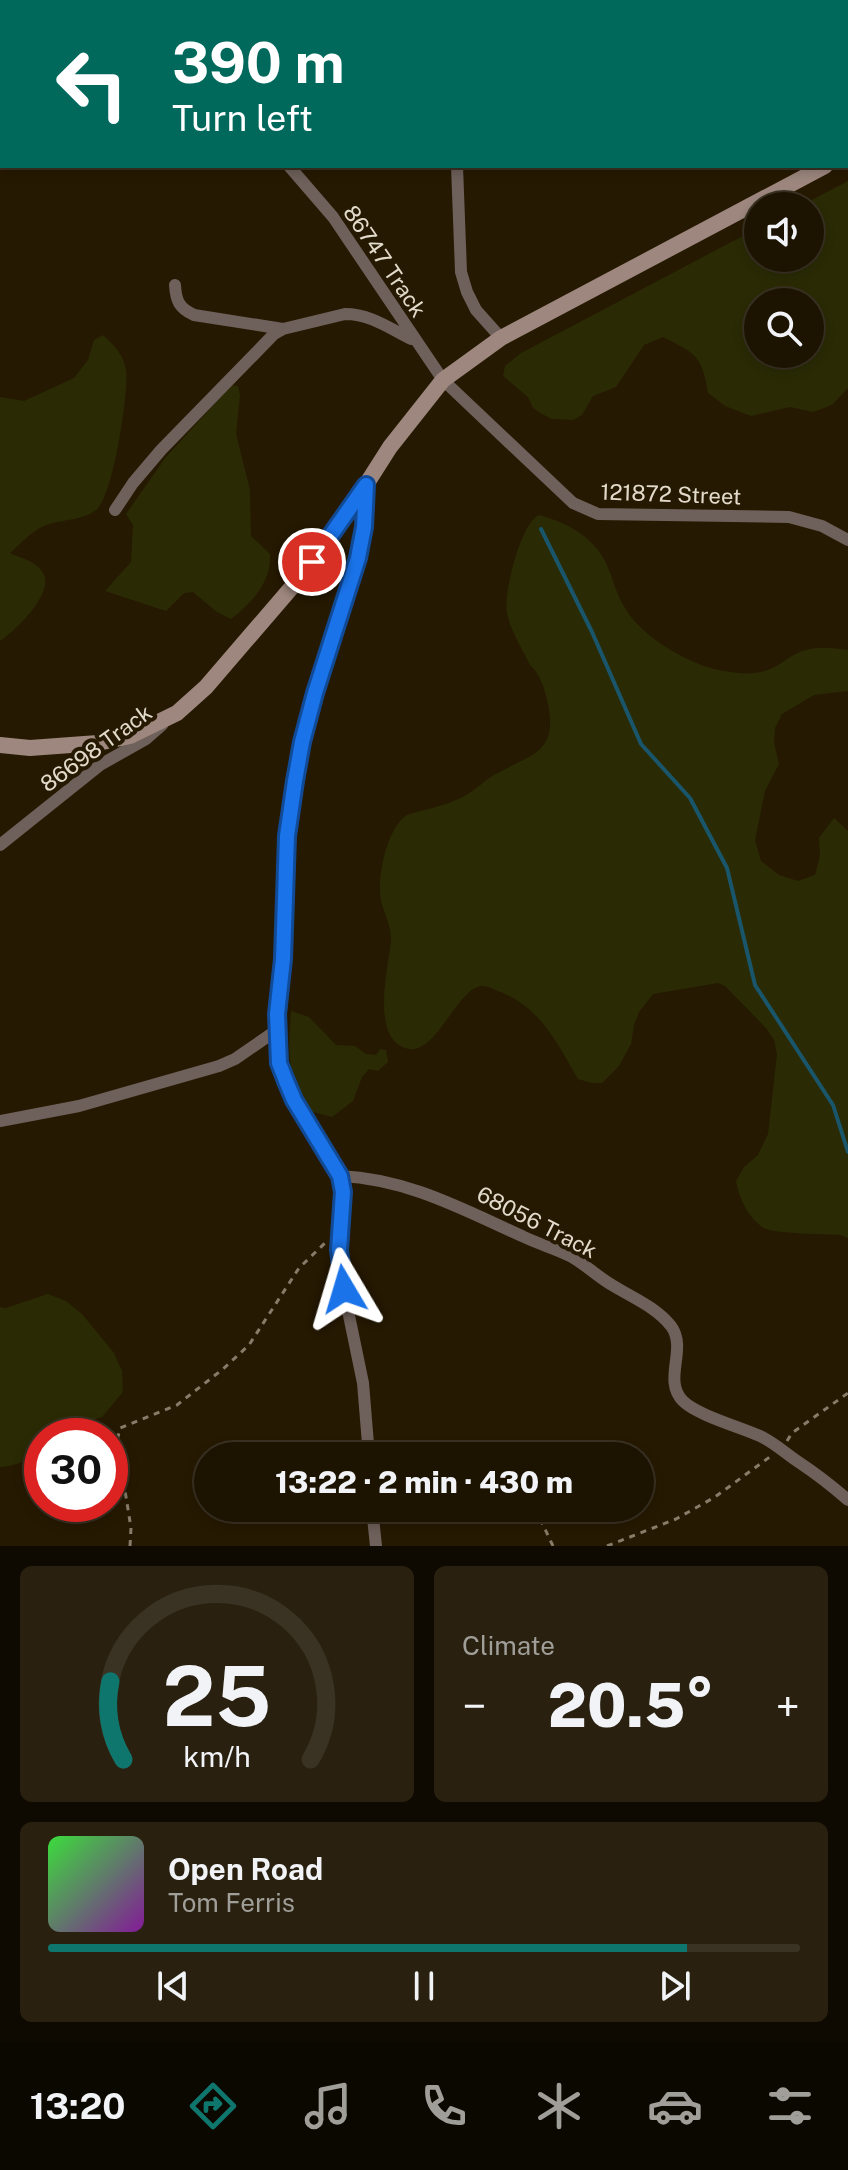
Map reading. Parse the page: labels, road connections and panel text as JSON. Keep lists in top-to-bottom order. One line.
{"streets":{"street":["86747 Track","121872 Street","86698 Track","68056 Track"]},"crossings":[["86747 Track","121872 Street"]],"page":{"turn":["390 m","Turn left"],"limit":"30","trip":"13:22 · 2 min · 430 m","tile":"Climate","heat":["−","20.5°","+"],"song":["Open Road","Tom Ferris"],"tabs":"13:20","gauge":["25","km/h"]}}
